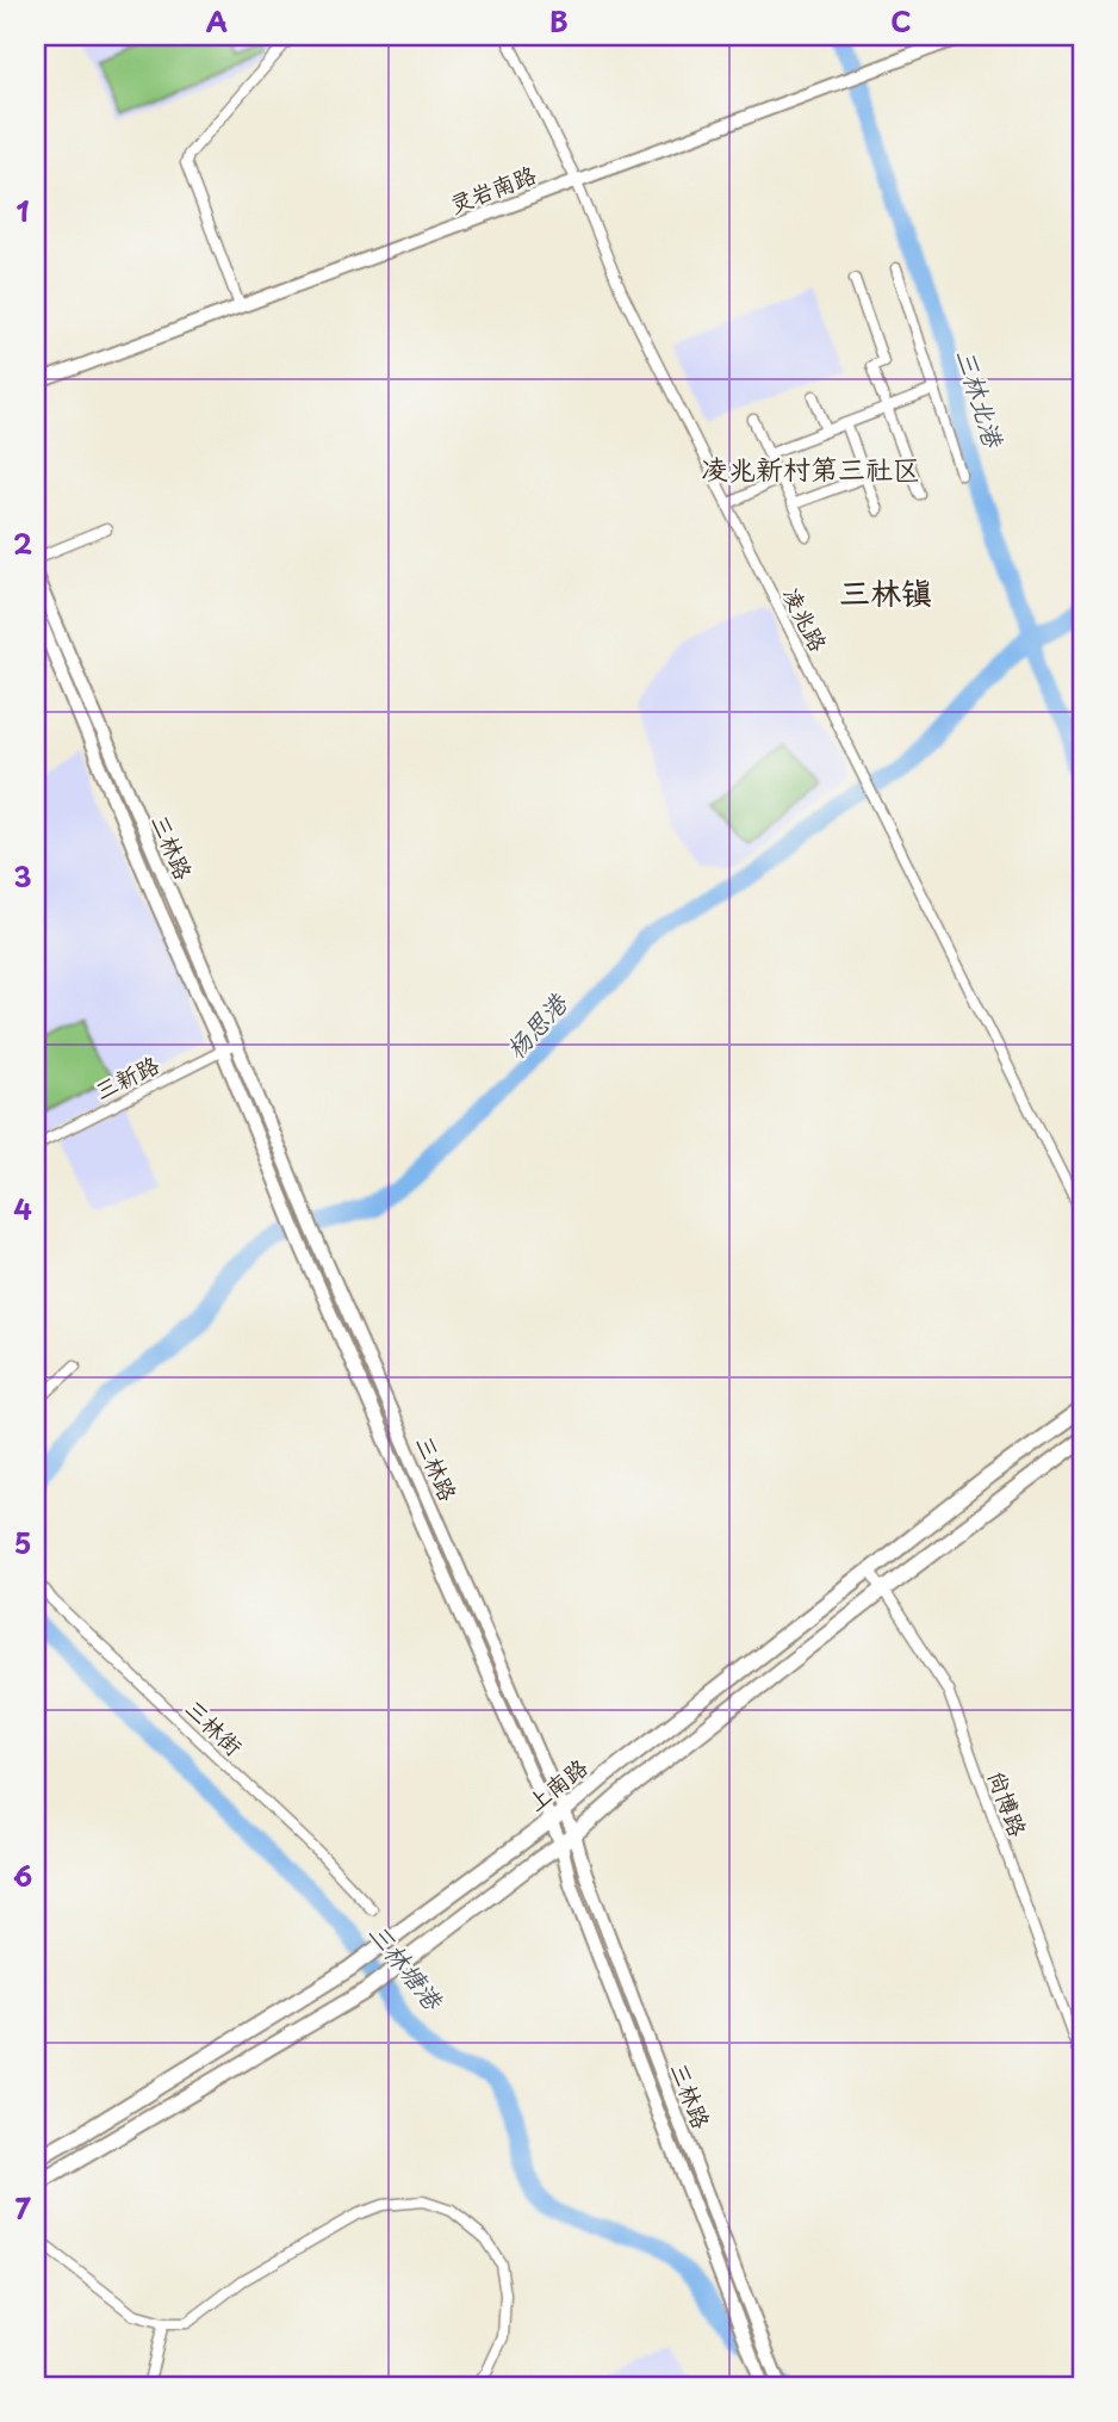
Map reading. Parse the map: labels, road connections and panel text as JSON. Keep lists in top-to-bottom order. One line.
{"streets":{"main road":["灵岩南路","三林路","上南路"],"street":["凌兆路","三新路","三林街","尚博路"]},"crossings":[["灵岩南路","凌兆路"],["三林路","三新路"],["三林路","上南路"],["上南路","尚博路"]],"districts":["凌兆新村第三社区","三林镇"],"water":["三林北港","杨思港","三林塘港"],"grid":{"columns":["A","B","C"],"rows":["1","2","3","4","5","6","7"]}}
